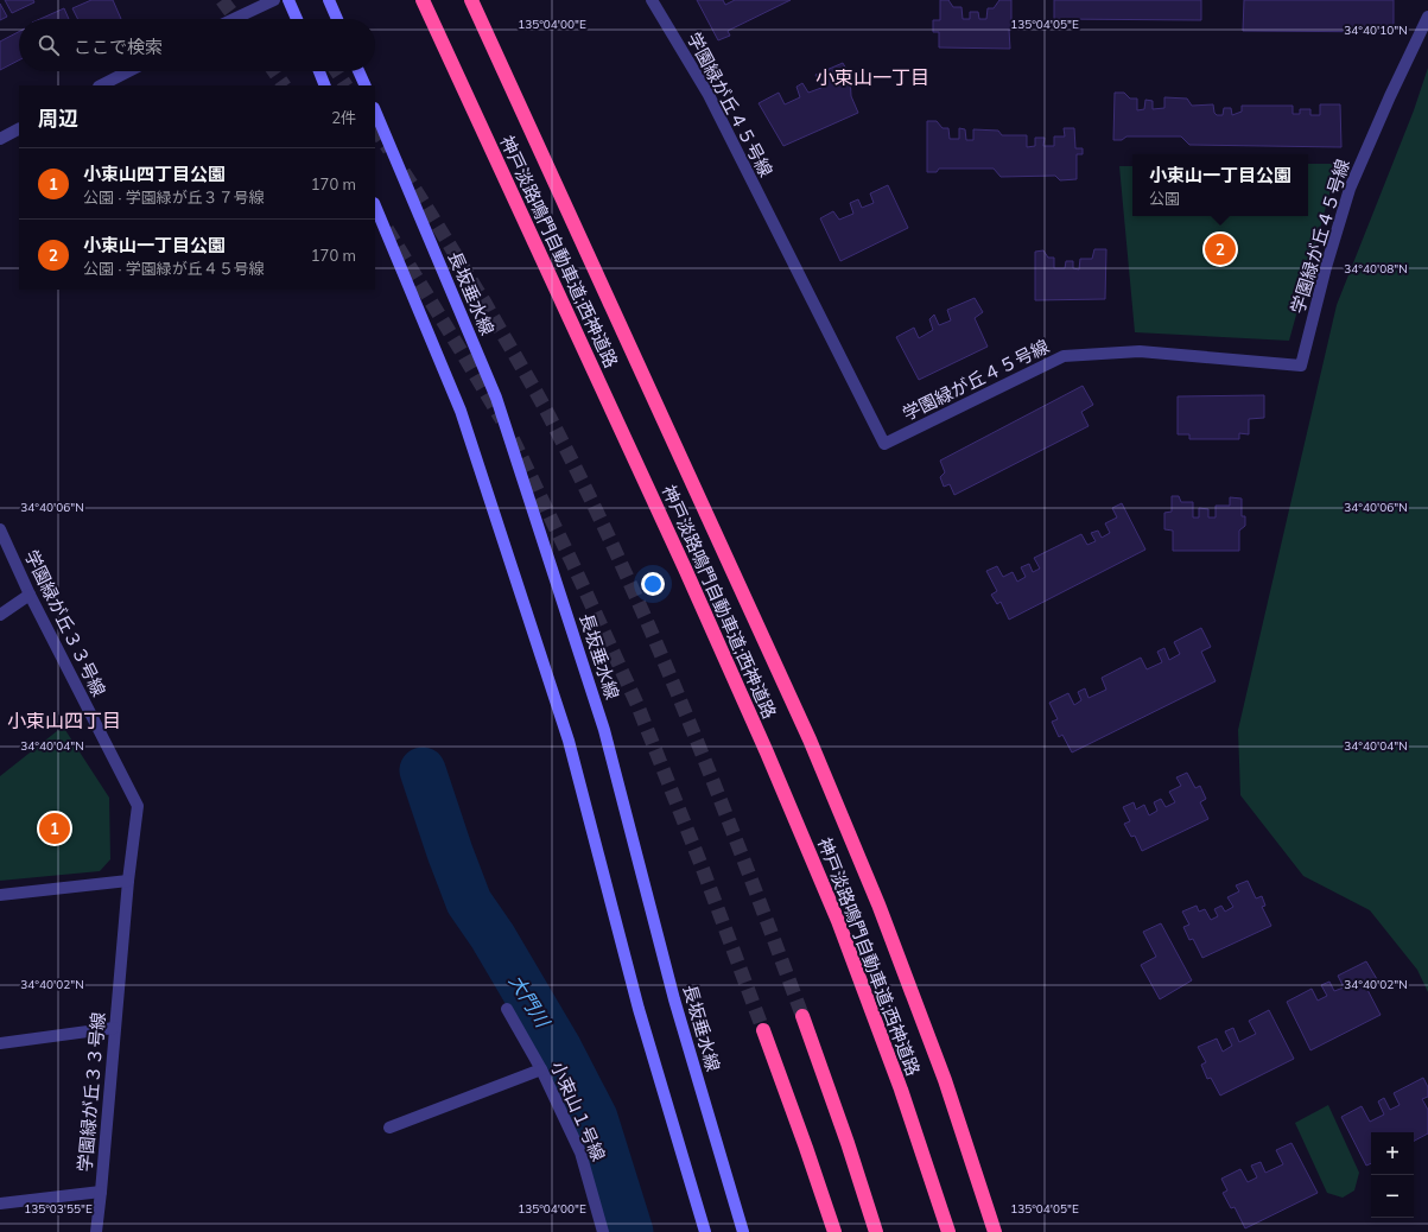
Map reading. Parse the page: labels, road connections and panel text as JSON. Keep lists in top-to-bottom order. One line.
{"streets":{"highway":["神戸淡路鳴門自動車道;西神道路"],"main road":["長坂垂水線"],"street":["学園緑が丘４５号線","学園緑が丘３３号線","小束山１号線"]},"districts":["小束山一丁目","小束山四丁目"],"water":["大門川"],"page":{"search":"ここで検索","heading":["周辺","2件"],"list":[{"mark":"1","name":"小束山四丁目公園","note":"公園 · 学園緑が丘３７号線","value":"170 m"},{"mark":"2","name":"小束山一丁目公園","note":"公園 · 学園緑が丘４５号線","value":"170 m"}],"popup":["小束山一丁目公園","公園"],"pins":["2","1"],"map_buttons":["+","−"]},"coordinates":["135°04'00\"E","135°04'05\"E","34°40'10\"N","34°40'08\"N","34°40'06\"N","34°40'04\"N","34°40'02\"N","135°03'55\"E"]}
